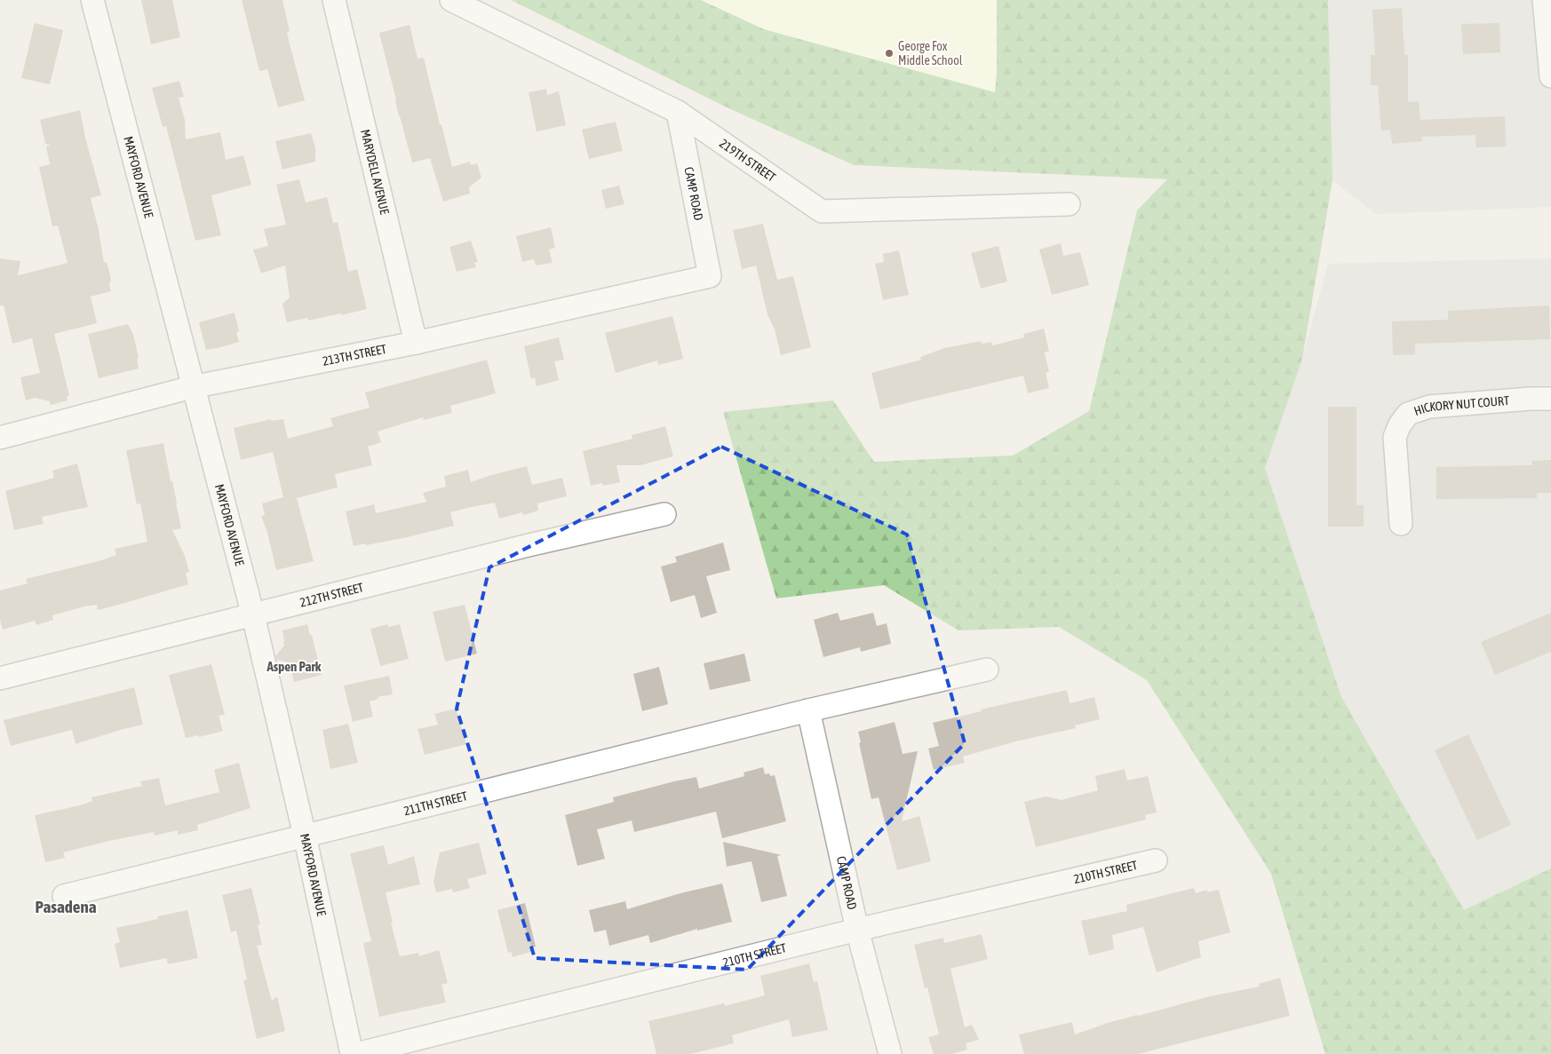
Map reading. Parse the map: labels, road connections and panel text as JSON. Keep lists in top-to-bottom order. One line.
{"streets":{"street":["219TH STREET","MARYDELL AVENUE","MAYFORD AVENUE","CAMP ROAD","213TH STREET","HICKORY NUT COURT","212TH STREET","211TH STREET","210TH STREET"]},"crossings":[["219TH STREET","CAMP ROAD"],["MARYDELL AVENUE","213TH STREET"],["MAYFORD AVENUE","213TH STREET"],["MAYFORD AVENUE","212TH STREET"],["MAYFORD AVENUE","211TH STREET"],["CAMP ROAD","213TH STREET"],["CAMP ROAD","211TH STREET"],["CAMP ROAD","210TH STREET"]],"districts":["Aspen Park","Pasadena"],"places":["George Fox Middle School"]}
